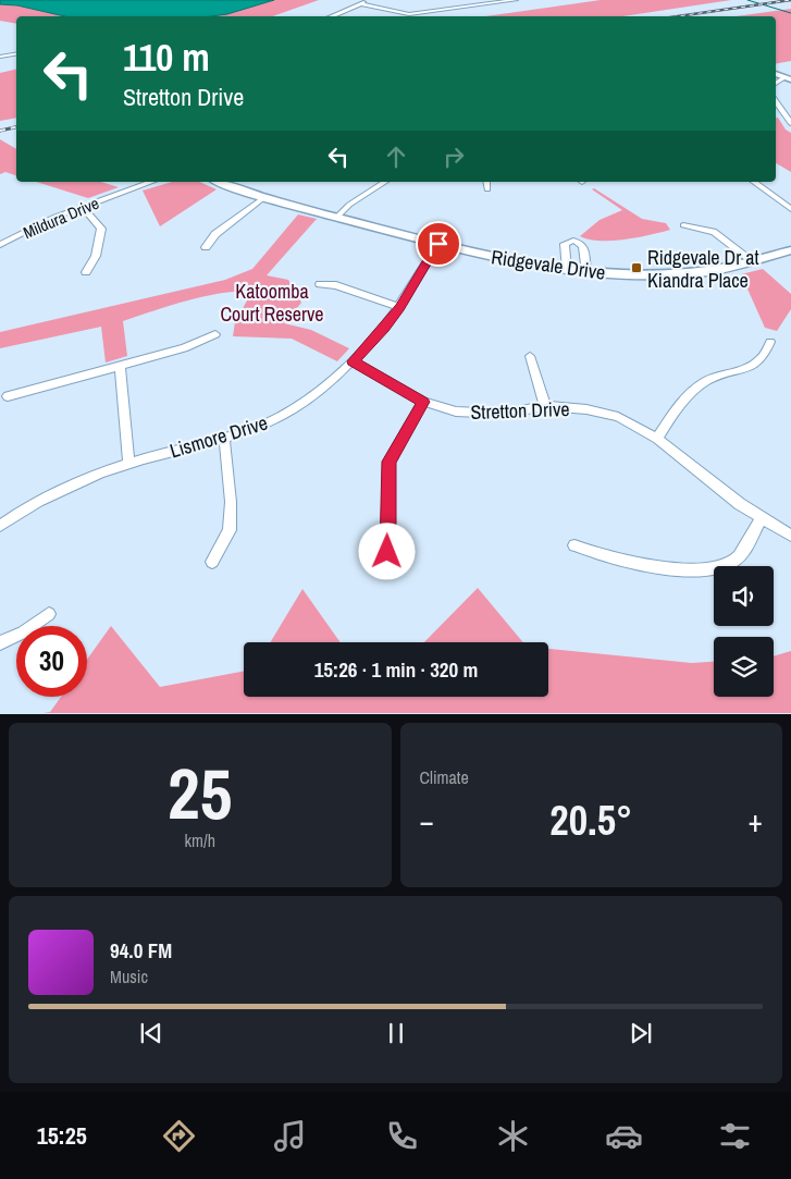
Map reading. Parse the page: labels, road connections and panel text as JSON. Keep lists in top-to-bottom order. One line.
{"streets":{"street":["Mildura Drive","Ridgevale Drive","Stretton Drive","Lismore Drive"]},"crossings":[["Ridgevale Drive","Lismore Drive"],["Stretton Drive","Lismore Drive"]],"parks":["Katoomba Court Reserve"],"places":{"transit":["Ridgevale Dr at Kiandra Place"]},"page":{"turn":["110 m","Stretton Drive"],"limit":"30","trip":"15:26 · 1 min · 320 m","tile":[["25","km/h"],"Climate"],"heat":["−","20.5°","+"],"song":["94.0 FM","Music"],"tabs":"15:25"}}
